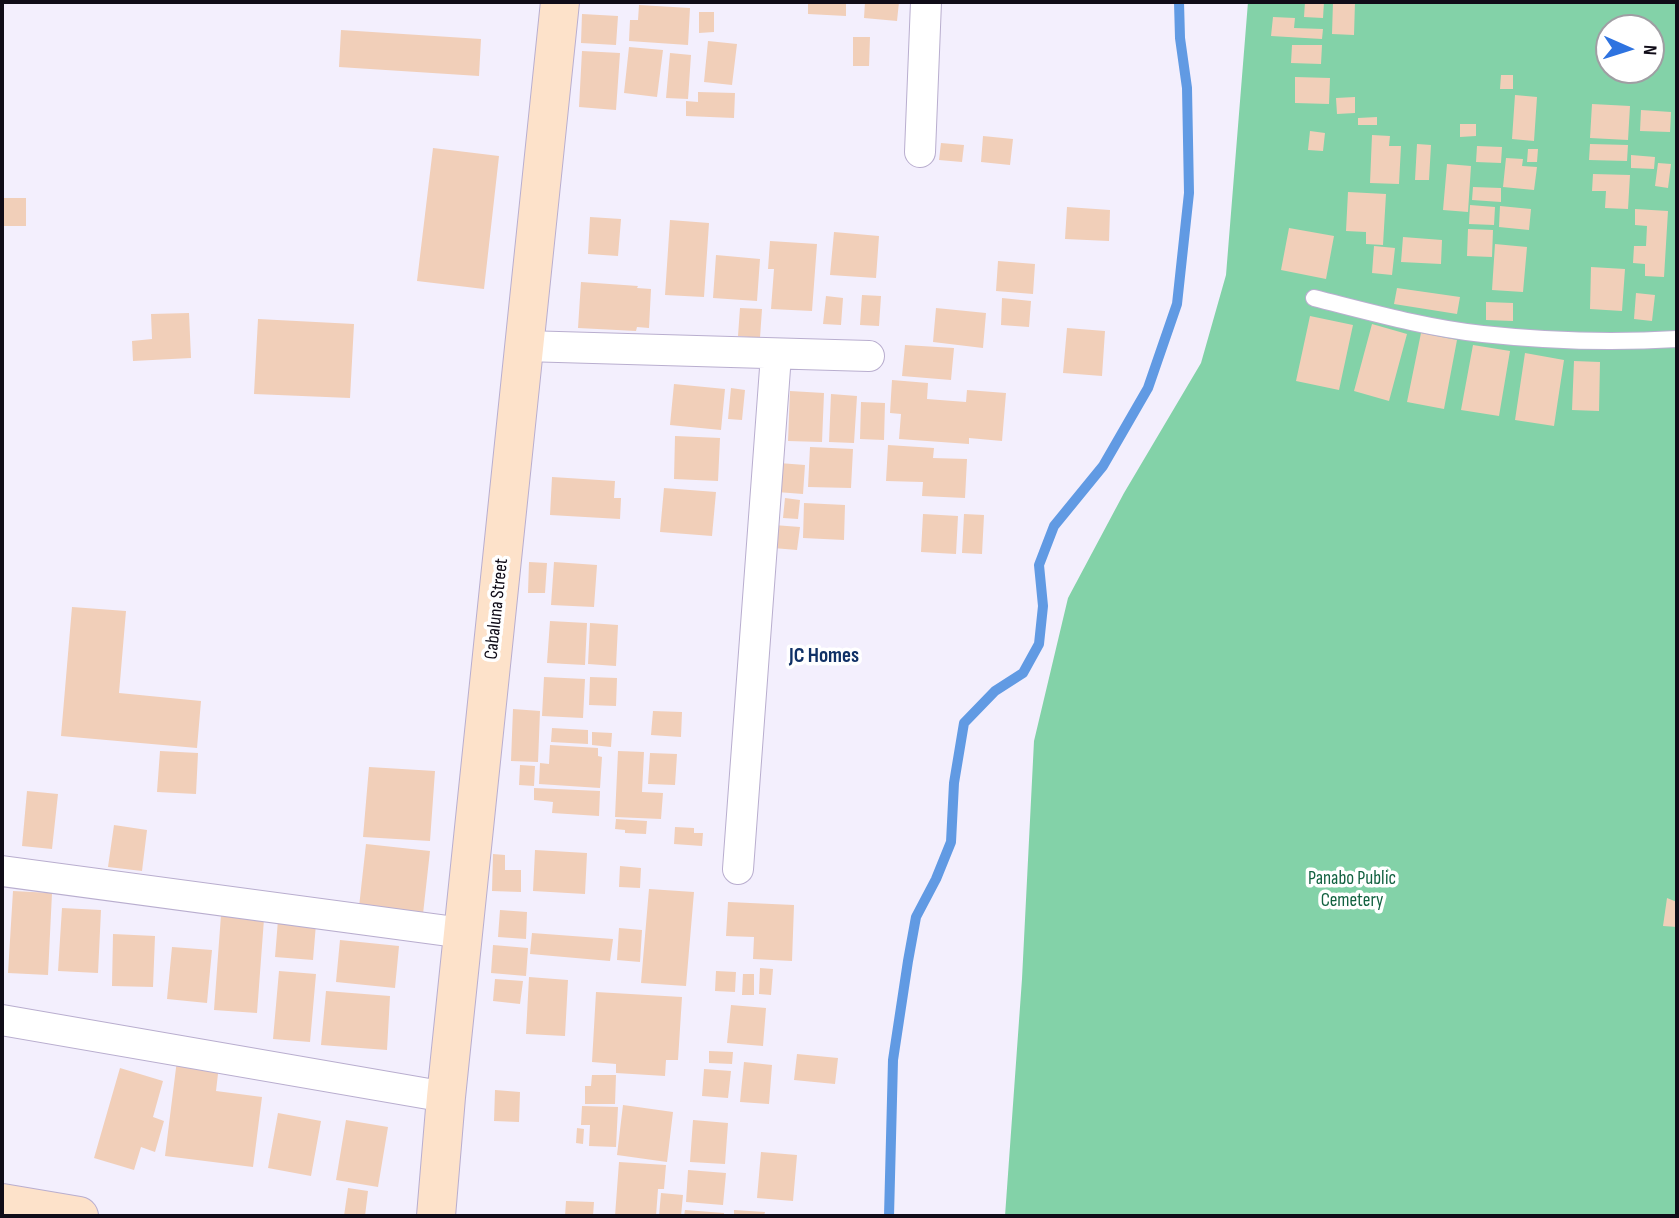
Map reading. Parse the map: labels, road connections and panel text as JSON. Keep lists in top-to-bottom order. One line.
{"streets":{"main road":["Cabaluna Street"]},"districts":["JC Homes"],"parks":["Panabo Public Cemetery"],"north":"right"}
